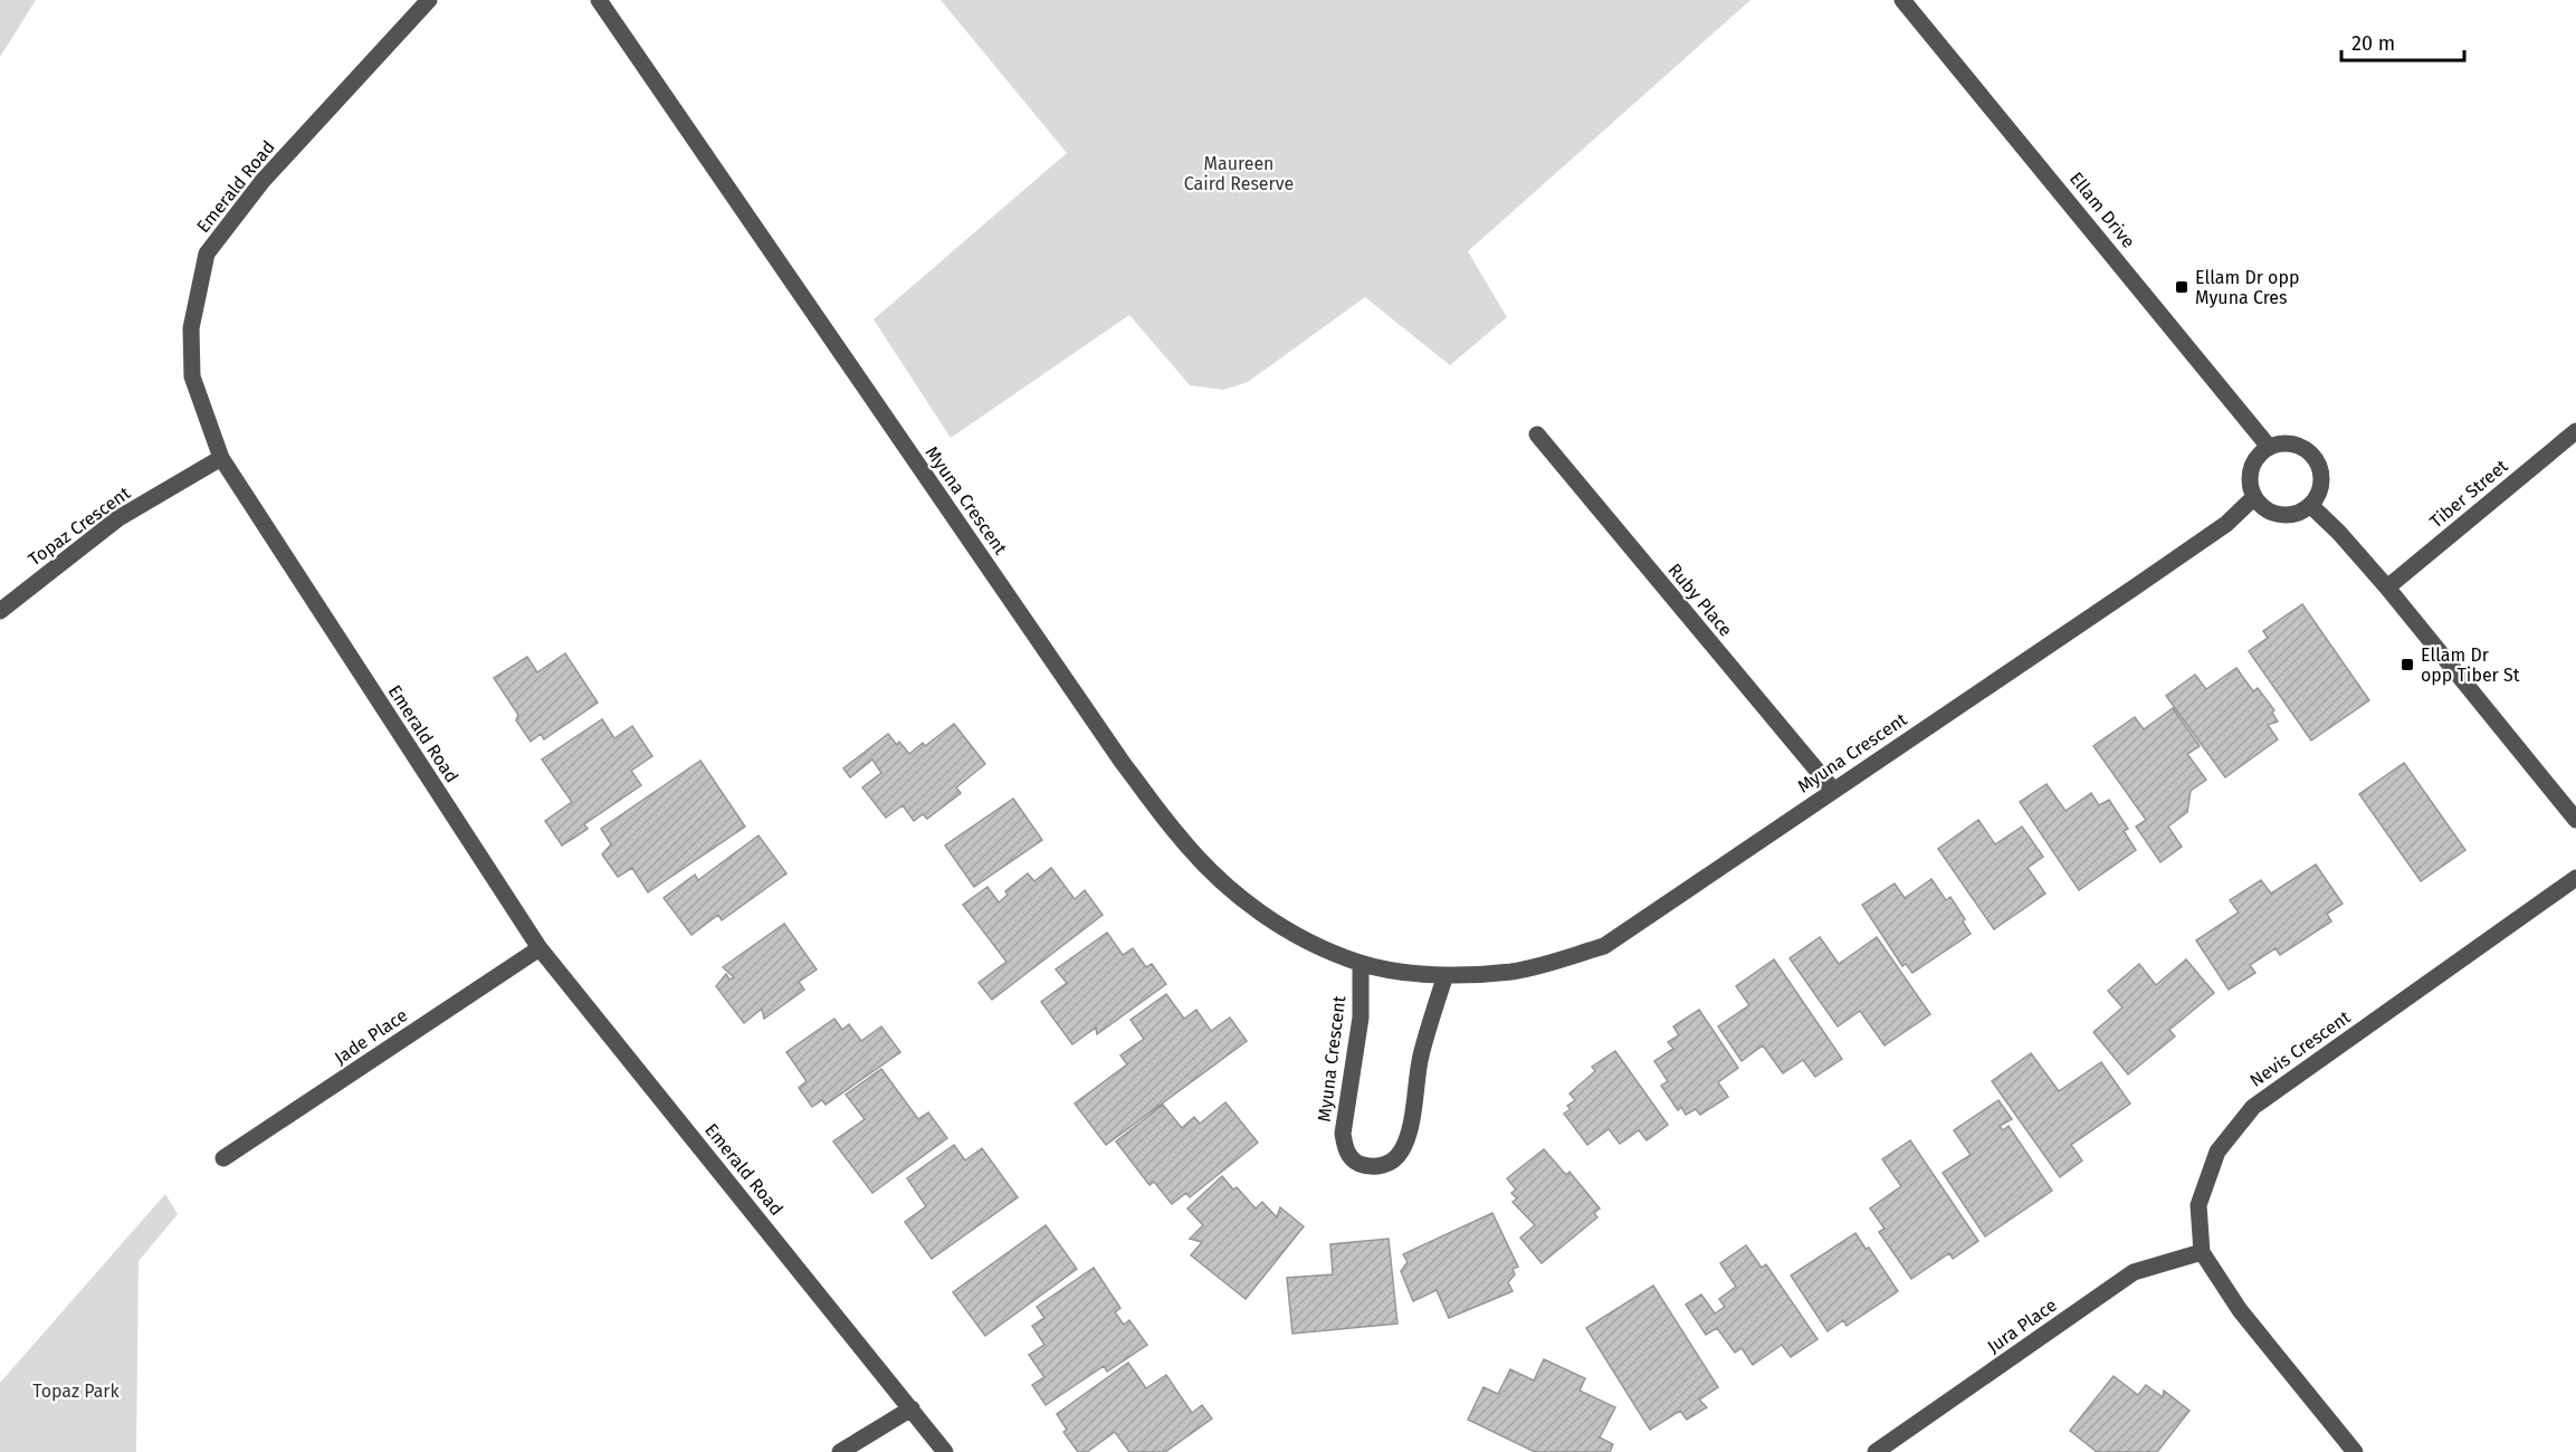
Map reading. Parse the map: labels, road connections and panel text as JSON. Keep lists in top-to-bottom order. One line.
{"streets":{"street":["Emerald Road","Ellam Drive","Tiber Street","Myuna Crescent","Topaz Crescent","Ruby Place","Jade Place","Nevis Crescent","Jura Place"]},"crossings":[["Emerald Road","Topaz Crescent"],["Emerald Road","Jade Place"],["Ellam Drive","Myuna Crescent"],["Myuna Crescent","Ruby Place"],["Nevis Crescent","Jura Place"]],"parks":["Maureen Caird Reserve","Topaz Park"],"places":{"transit":["Ellam Dr opp Myuna Cres","Ellam Dr opp Tiber St"]},"scale_bar":"20 m"}
